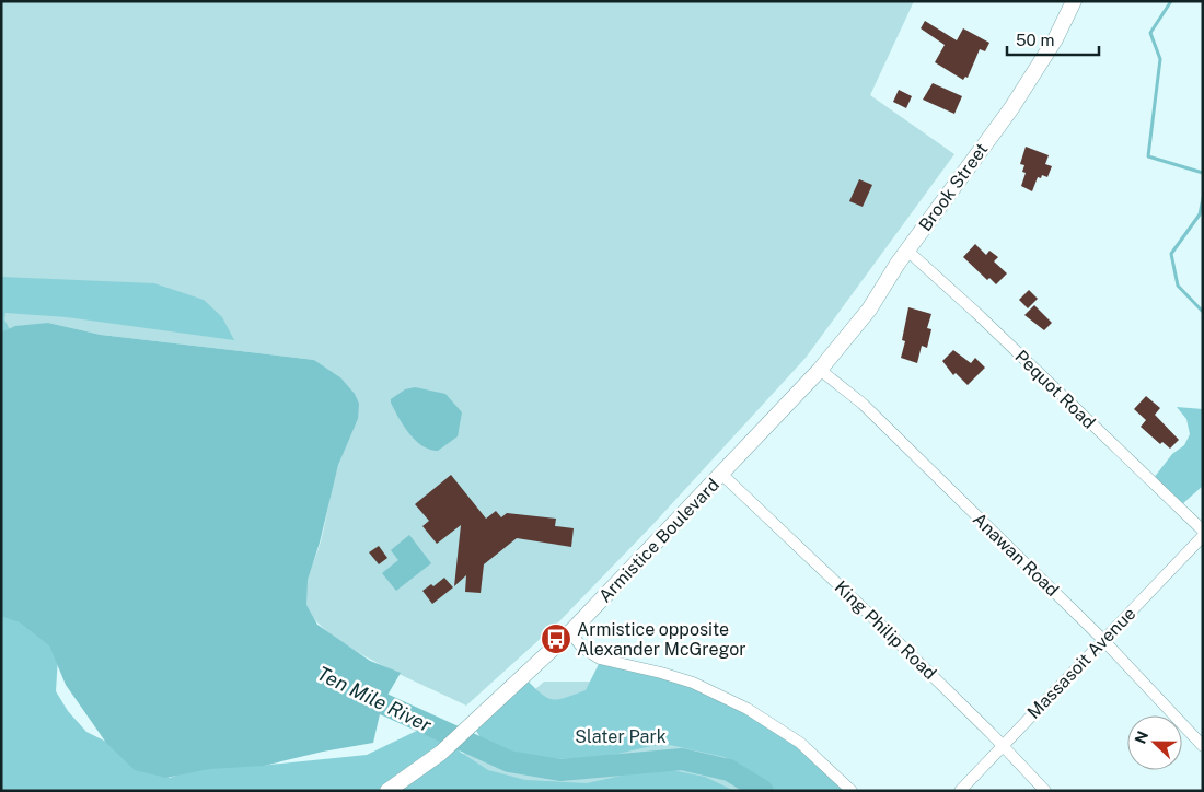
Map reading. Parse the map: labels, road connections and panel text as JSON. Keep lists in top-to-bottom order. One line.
{"streets":{"main road":["Brook Street","Armistice Boulevard"],"street":["Pequot Road","Anawan Road","King Philip Road","Massasoit Avenue"]},"crossings":[["Brook Street","Pequot Road"],["Brook Street","Armistice Boulevard"],["Brook Street","Anawan Road"],["Armistice Boulevard","Anawan Road"],["Armistice Boulevard","King Philip Road"],["Anawan Road","Massasoit Avenue"],["King Philip Road","Massasoit Avenue"]],"water":["Ten Mile River"],"parks":["Slater Park"],"places":{"bus stop":["Armistice opposite Alexander McGregor"]},"scale_bar":"50 m","north":"left"}
